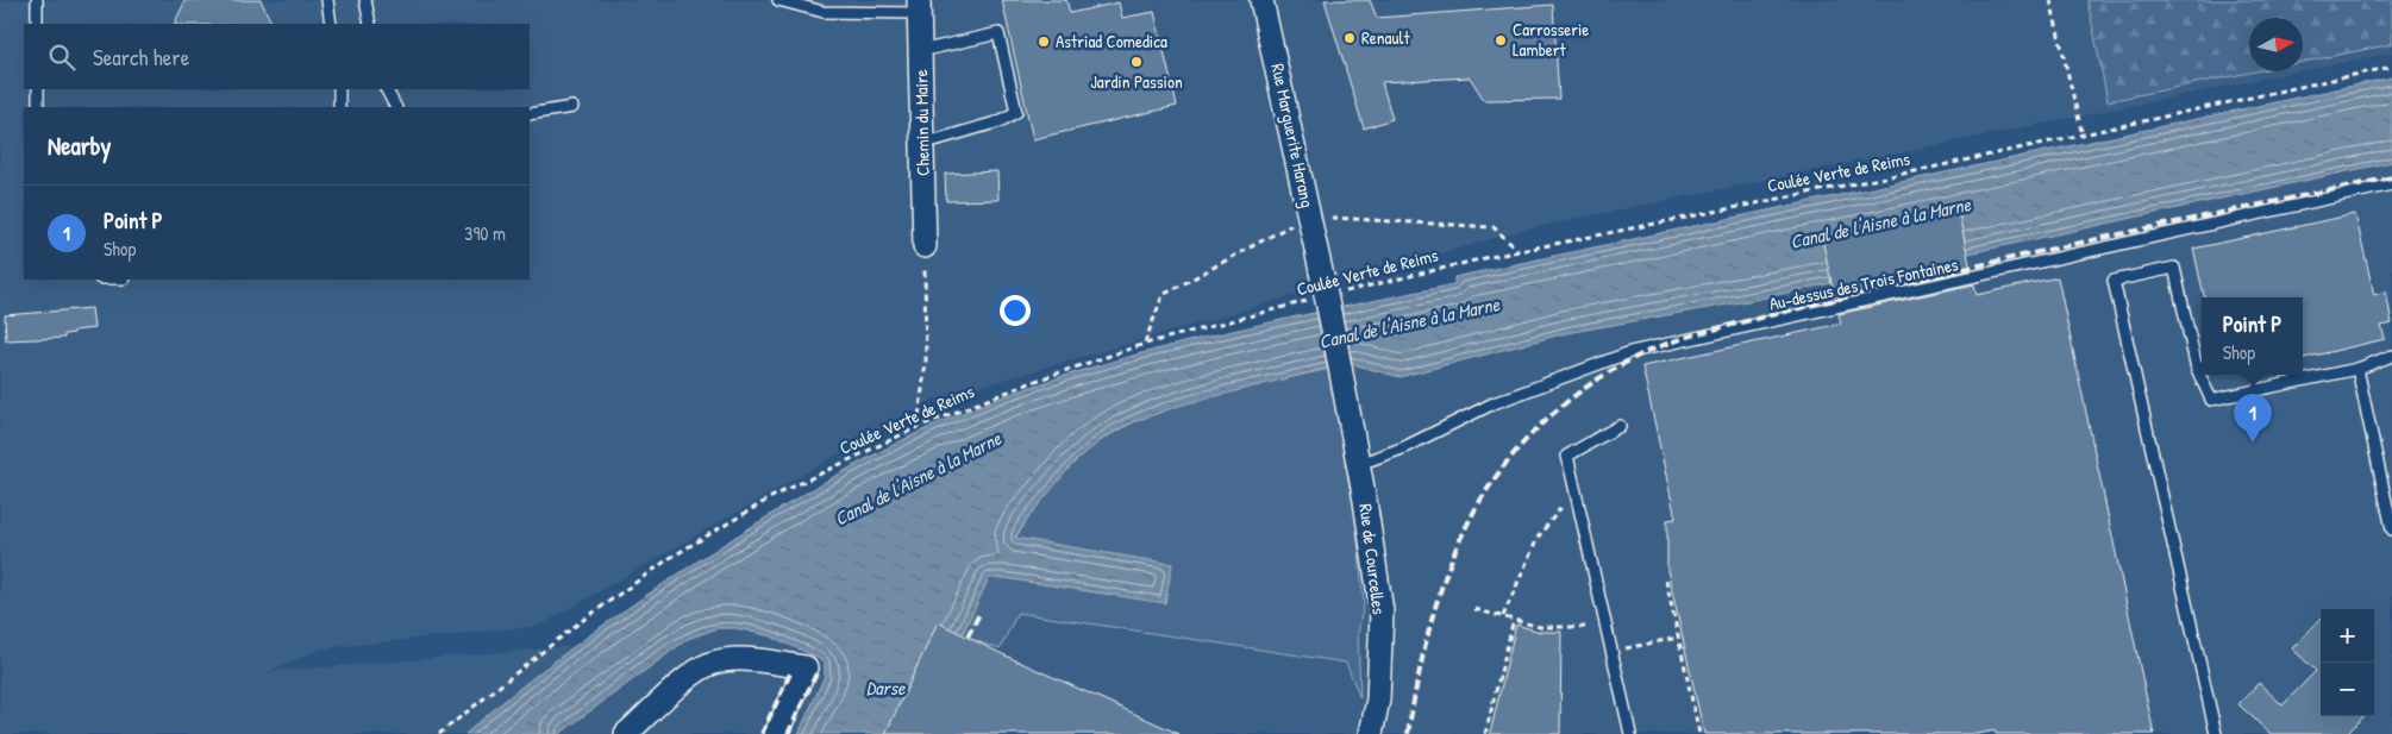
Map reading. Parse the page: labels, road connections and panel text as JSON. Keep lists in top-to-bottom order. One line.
{"streets":{"street":["Chemin du Maire","Rue Marguerite Harang","Rue de Courcelles"],"lane":["Au-dessus des Trois Fontaines"],"path":["Coulée Verte de Reims"]},"crossings":[["Rue Marguerite Harang","Rue de Courcelles"],["Au-dessus des Trois Fontaines","Rue de Courcelles"]],"water":["Canal de l'Aisne à la Marne","Darse"],"places":["Renault","Carrosserie Lambert","Astriad Comedica","Jardin Passion"],"north":"right","page":{"search":"Search here","heading":"Nearby","list":[{"mark":"1","name":"Point P","note":"Shop","value":"390 m"}],"popup":["Point P","Shop"],"pins":"1","map_buttons":["+","−"]}}
